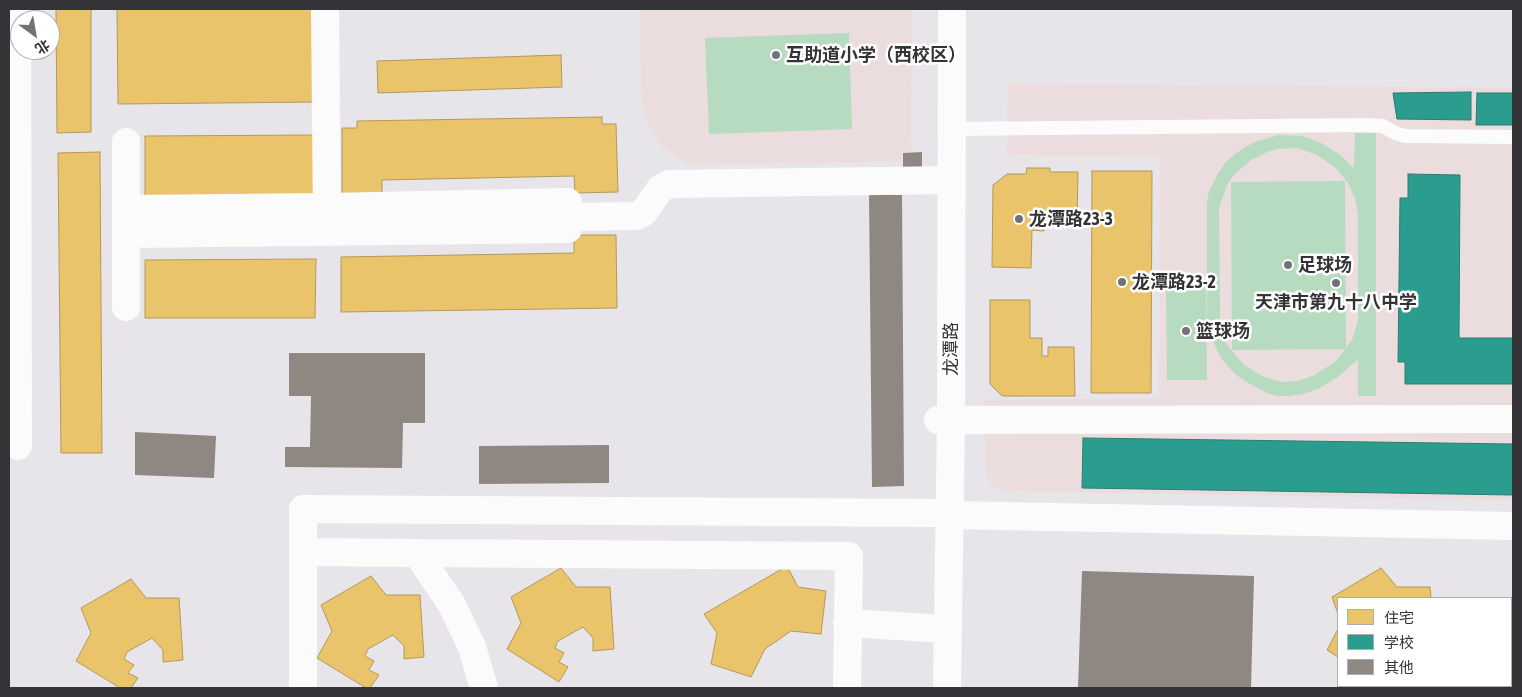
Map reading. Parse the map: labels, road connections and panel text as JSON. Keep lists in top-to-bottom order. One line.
{"streets":{"street":["龙潭路"]},"places":["互助道小学（西校区）","龙潭路23-3","足球场","龙潭路23-2","天津市第九十八中学","篮球场"],"legend":["住宅","学校","其他"],"north":"bottom right"}
